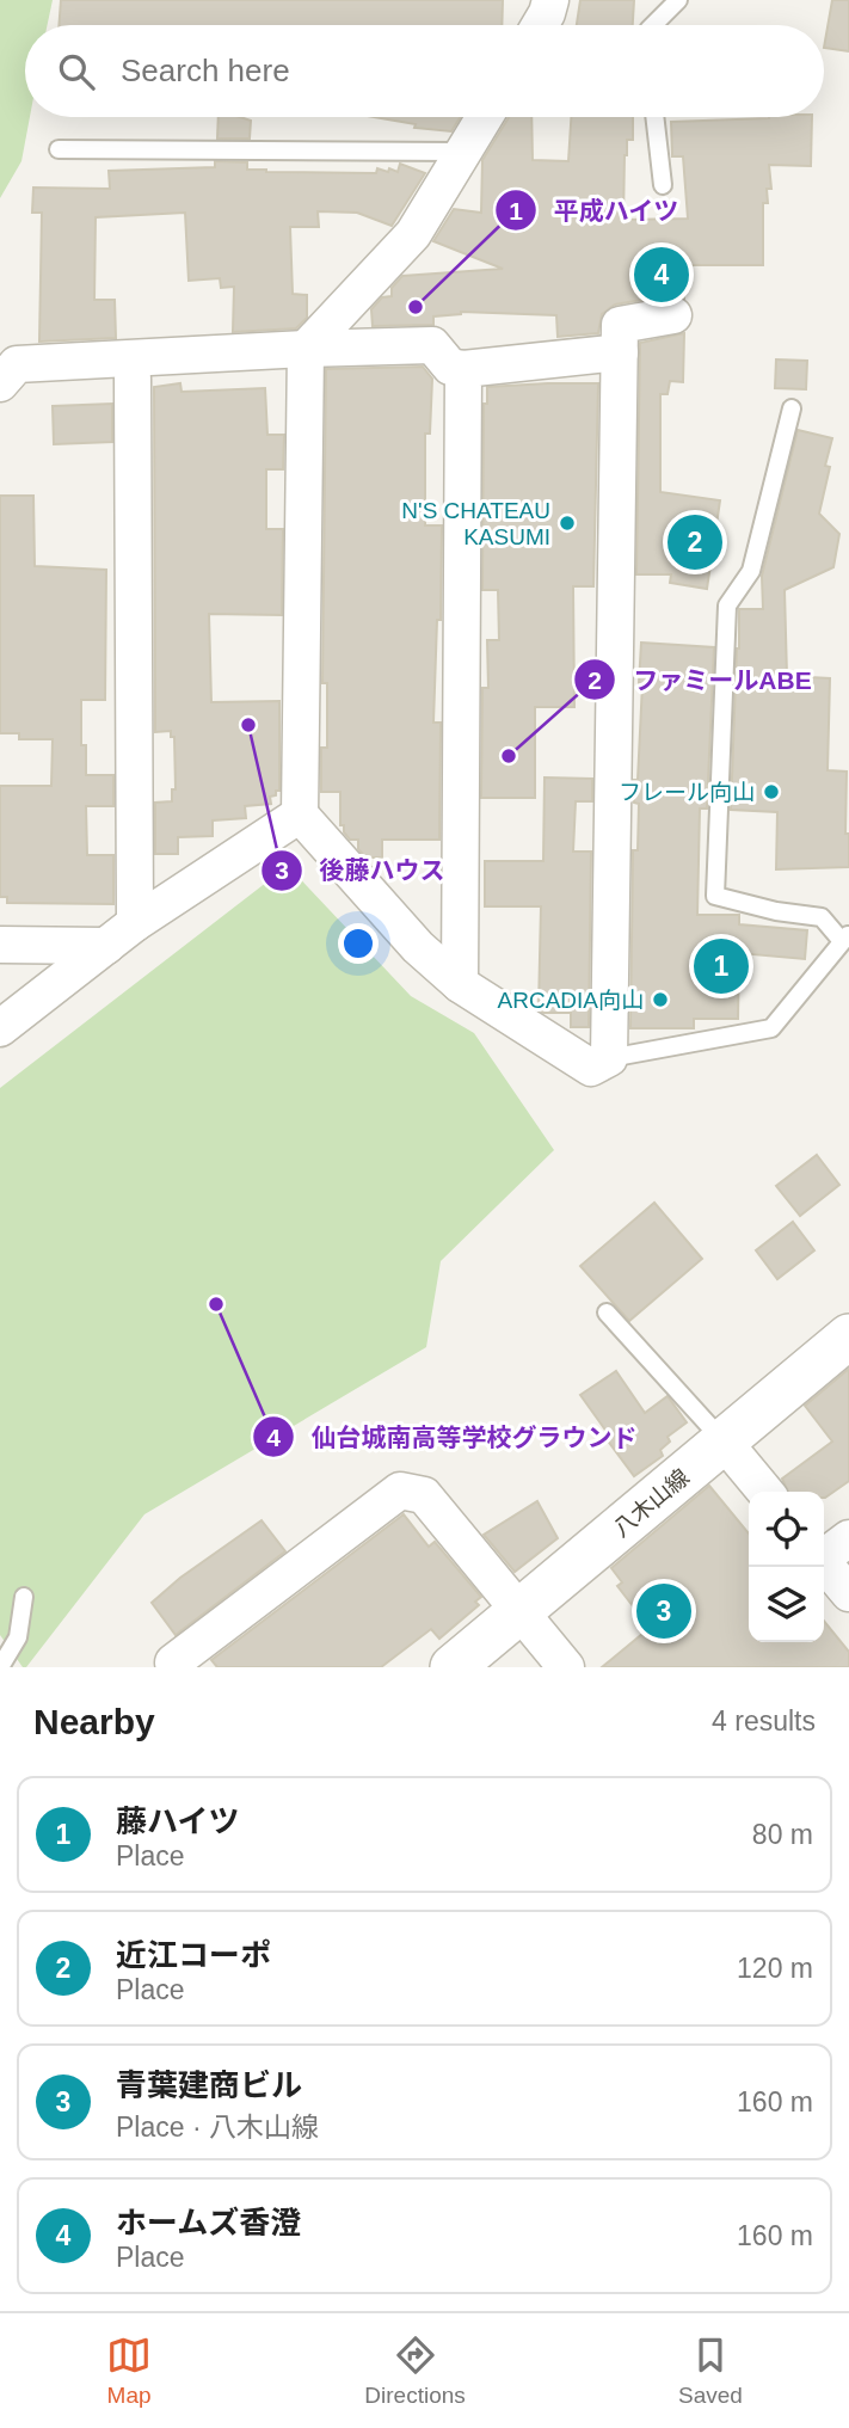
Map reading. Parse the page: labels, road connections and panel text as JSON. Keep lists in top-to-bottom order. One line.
{"streets":{"street":["八木山線"]},"places":["平成ハイツ","N'S CHATEAU KASUMI","後藤ハウス","ファミールABE","フレール向山","ARCADIA向山","仙台城南高等学校グラウンド"],"page":{"search":"Search here","pins":["4","2","1","3"],"heading":["Nearby","4 results"],"list":[{"mark":"1","name":"藤ハイツ","note":"Place","value":"80 m"},{"mark":"2","name":"近江コーポ","note":"Place","value":"120 m"},{"mark":"3","name":"青葉建商ビル","note":"Place · 八木山線","value":"160 m"},{"mark":"4","name":"ホームズ香澄","note":"Place","value":"160 m"}],"nav":["Map","Directions","Saved"]}}
